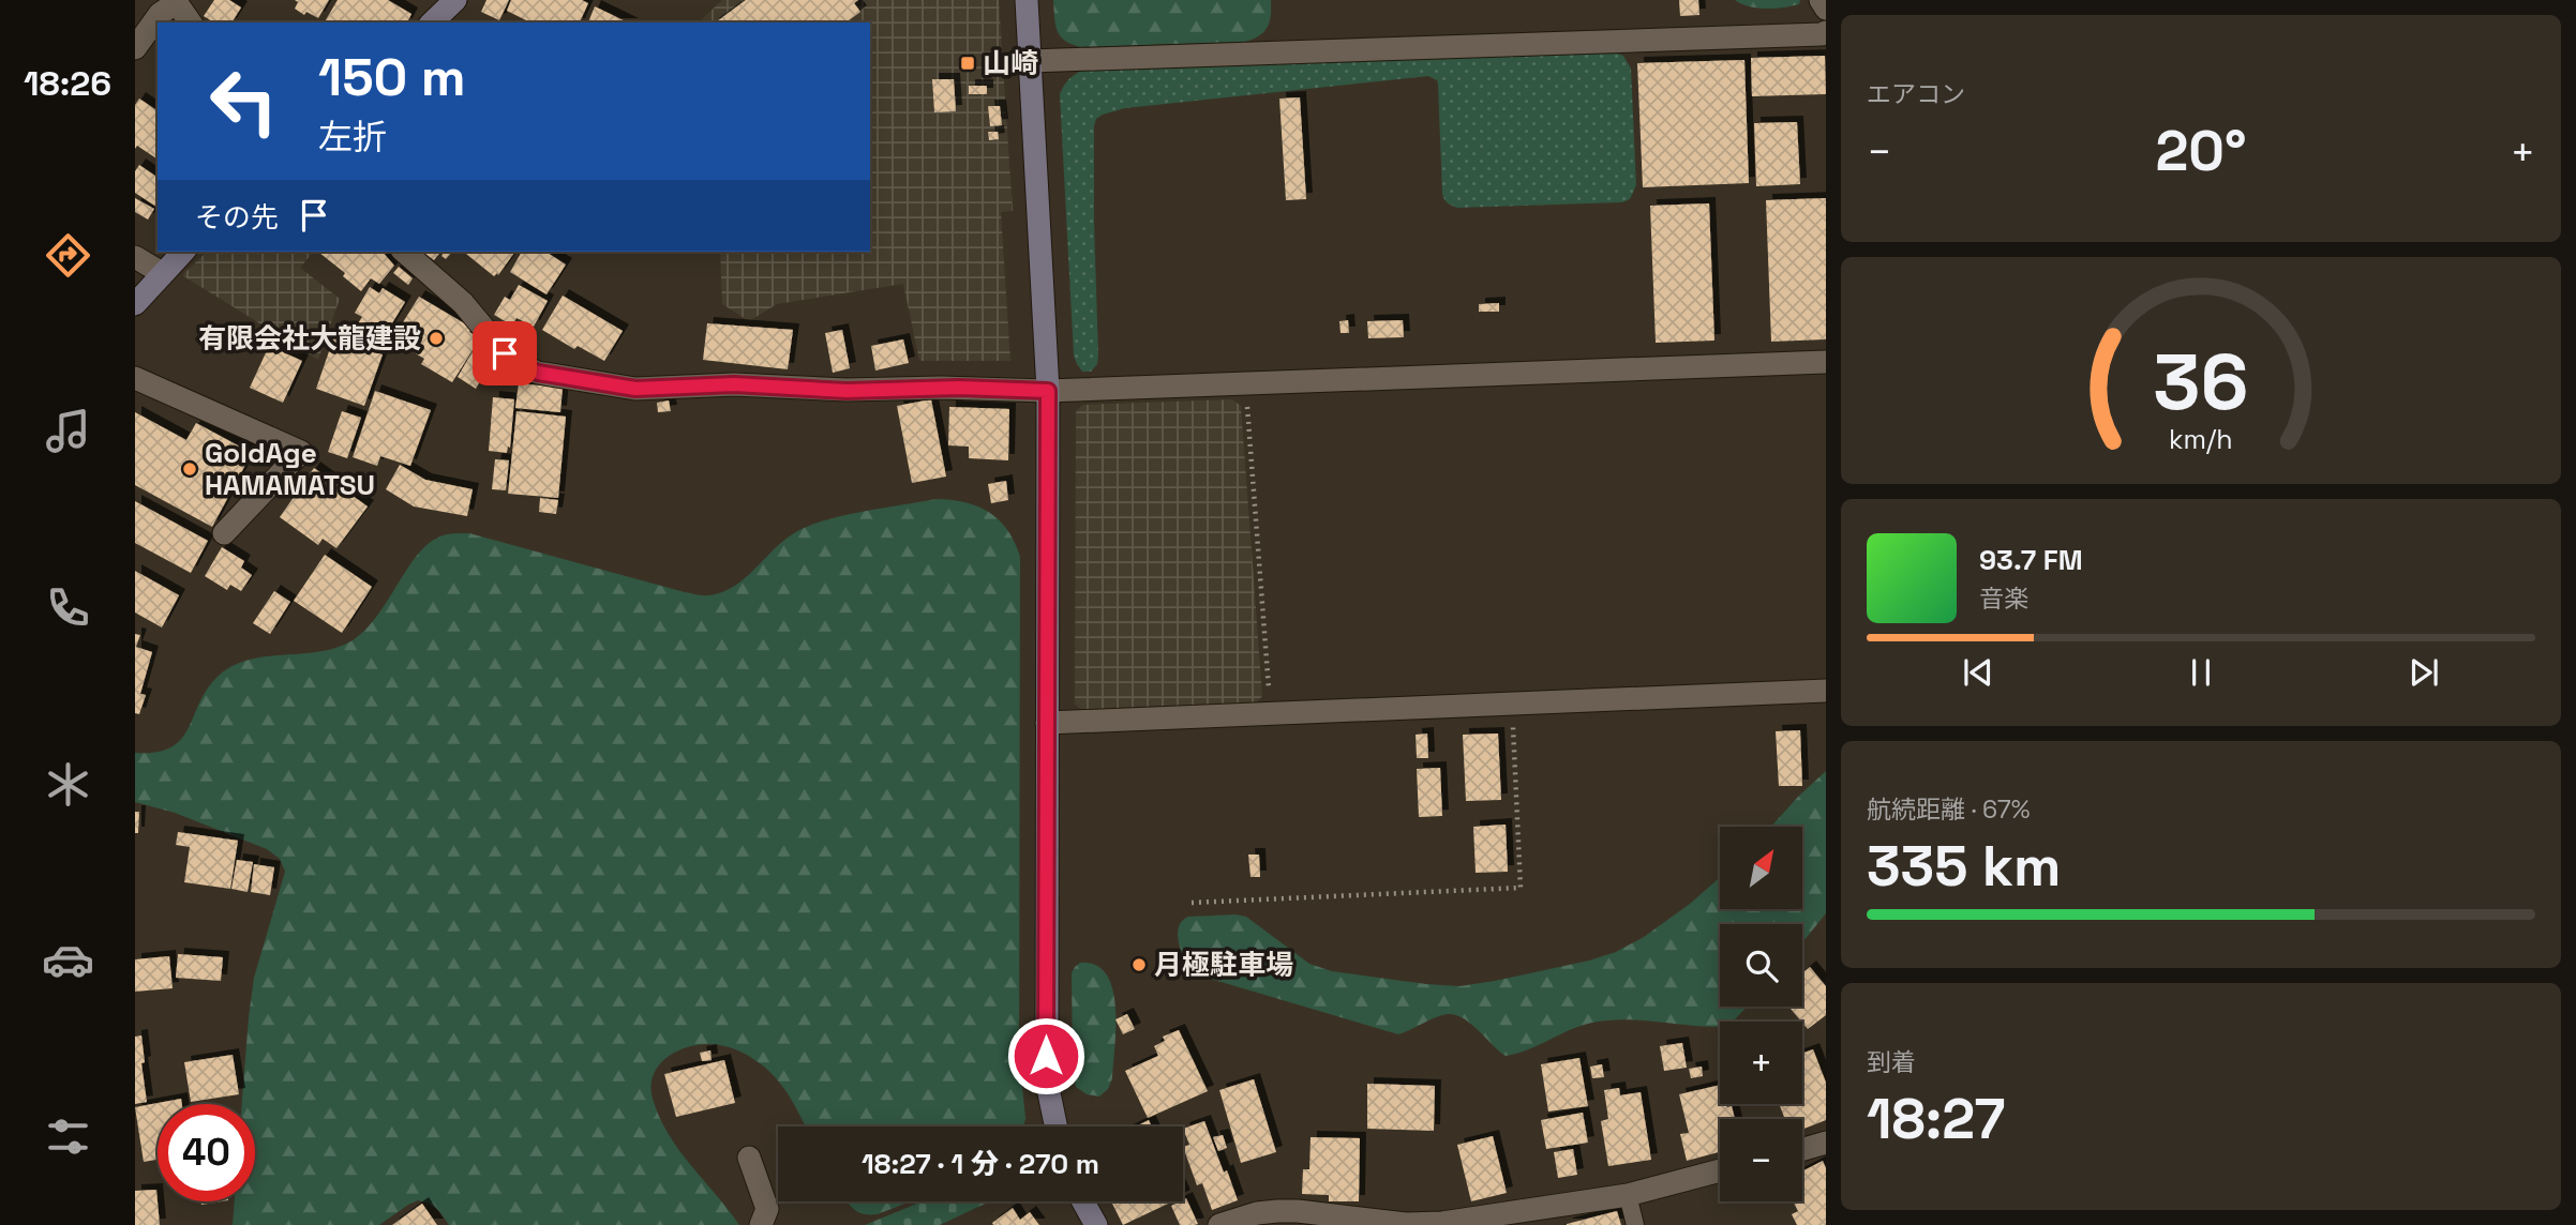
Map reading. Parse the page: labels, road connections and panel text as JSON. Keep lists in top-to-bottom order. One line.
{"places":{"transit":["山崎"],"other":["有限会社大龍建設","GoldAge HAMAMATSU","月極駐車場"]},"north":"top right","page":{"tabs":"18:26","tile":["エアコン",["航続距離 · 67%","335 km"],["到着","18:27"]],"turn":["150 m","左折"],"heat":["−","20°","+"],"then":"その先","song":["93.7 FM","音楽"],"map_buttons":["+","−"],"limit":"40","trip":"18:27 · 1 分 · 270 m","gauge":["36","km/h"]}}
